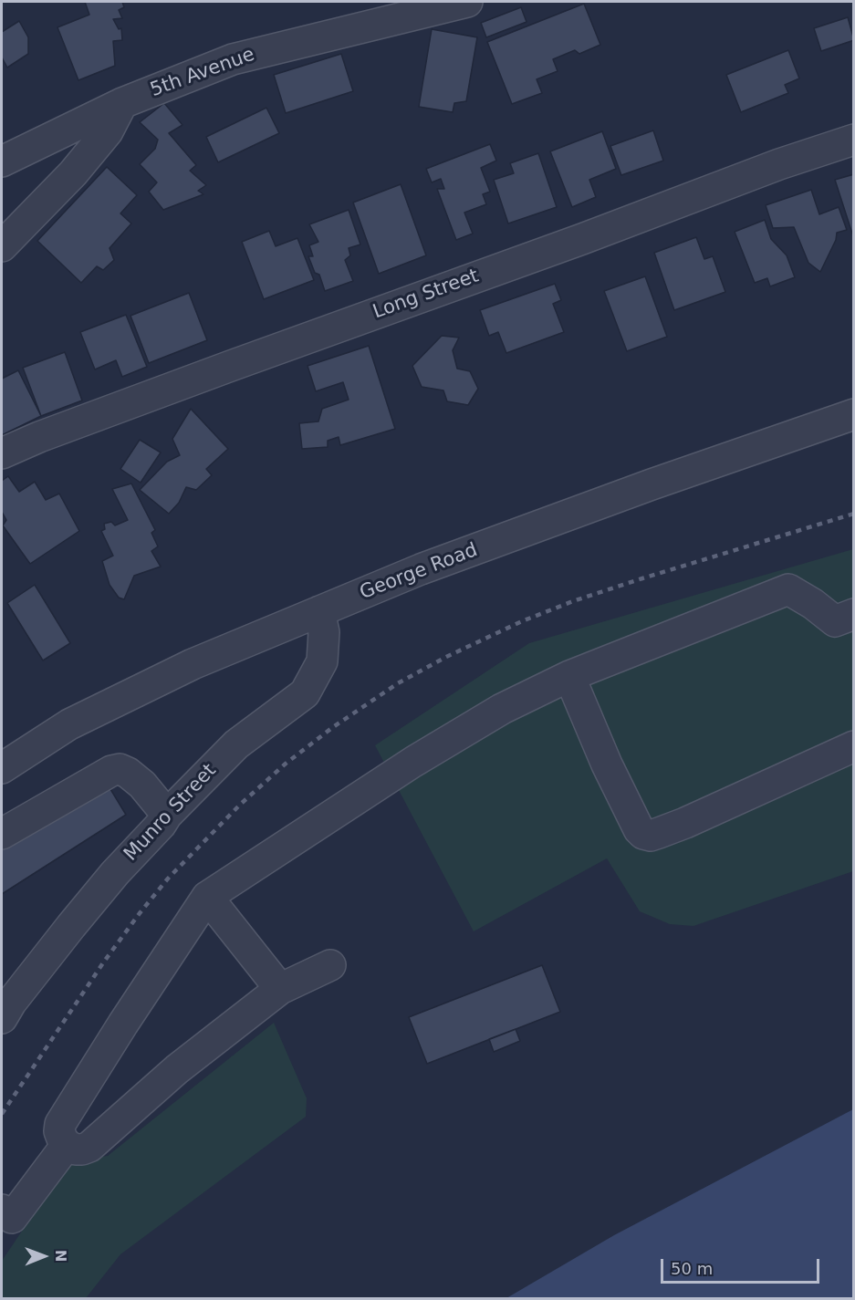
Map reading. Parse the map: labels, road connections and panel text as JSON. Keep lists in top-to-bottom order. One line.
{"streets":{"street":["5th Avenue","Long Street","George Road","Munro Street"]},"crossings":[["George Road","Munro Street"]],"scale_bar":"50 m","north":"right"}
